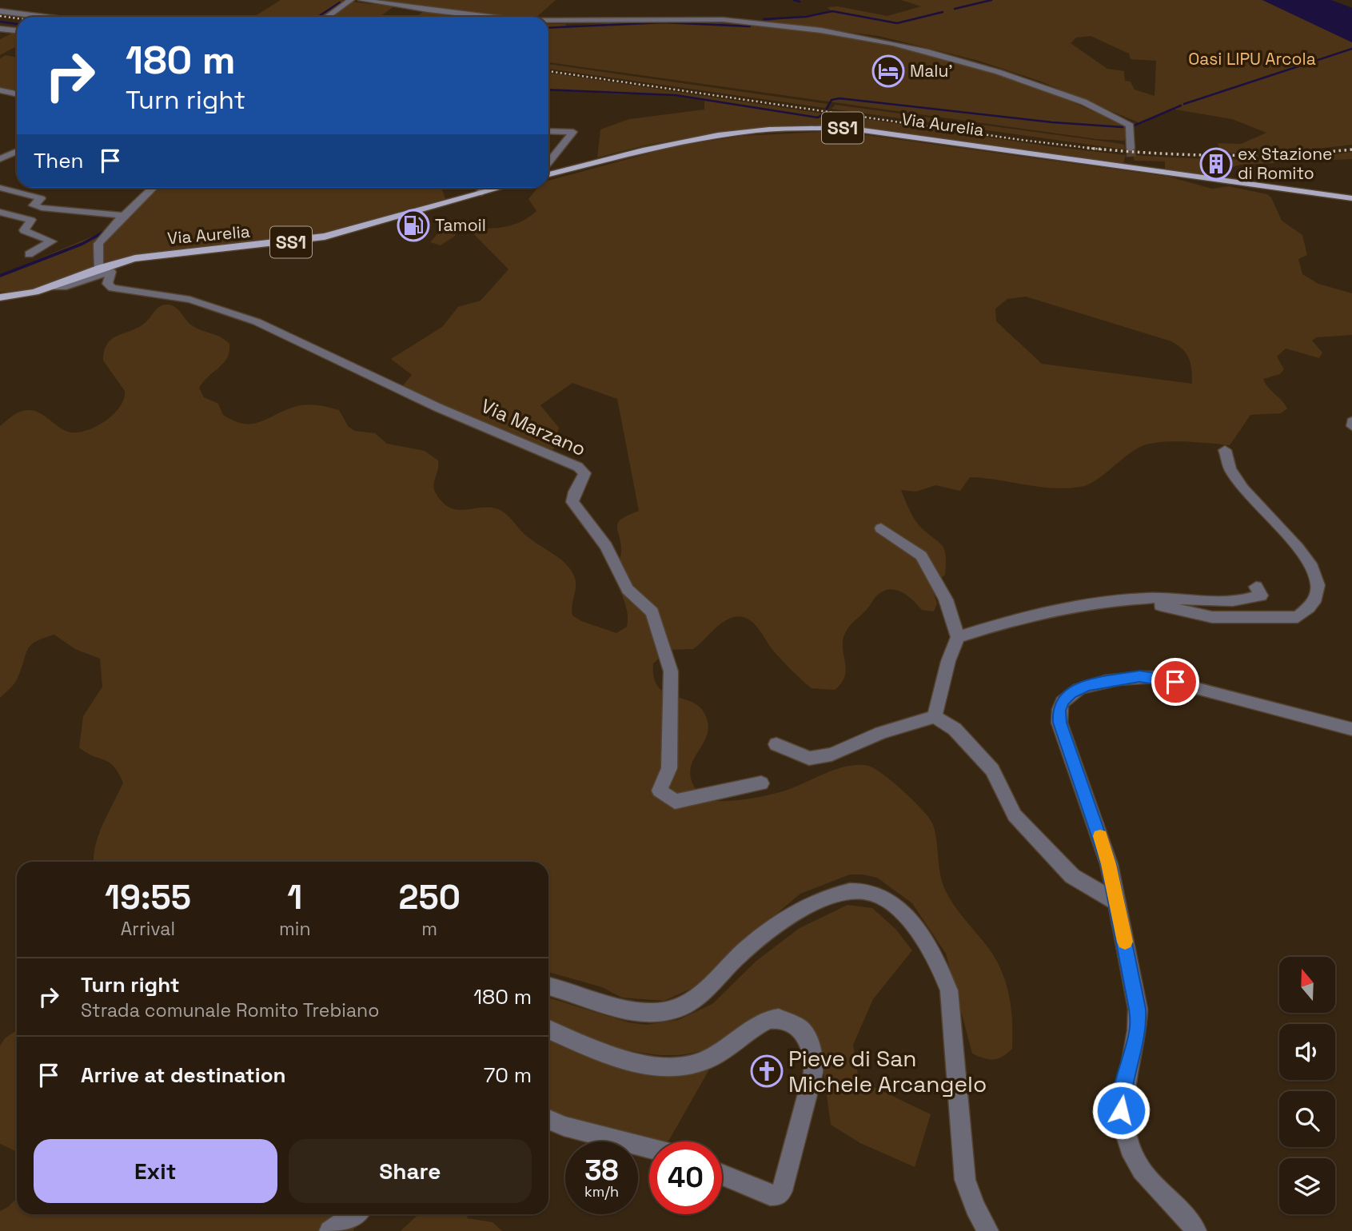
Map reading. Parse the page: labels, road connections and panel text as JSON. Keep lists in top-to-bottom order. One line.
{"streets":{"main road":["Via Aurelia","SS1"],"street":["Via Marzano"]},"crossings":[["Via Aurelia","Via Marzano"]],"parks":["Oasi LIPU Arcola"],"places":{"hotel":["Malu'"],"building":["ex Stazione di Romito"],"fuel station":["Tamoil"],"church":["Pieve di San Michele Arcangelo"]},"north":"top","page":{"turn":["180 m","Turn right"],"then":"Then","eta":["19:55","Arrival","1","min","250","m"],"list":[{"name":"Turn right","note":"Strada comunale Romito Trebiano","value":"180 m"},{"name":"Arrive at destination","value":"70 m"}],"buttons":["Exit","Share"],"speed":"38 km/h","limit":"40"}}
